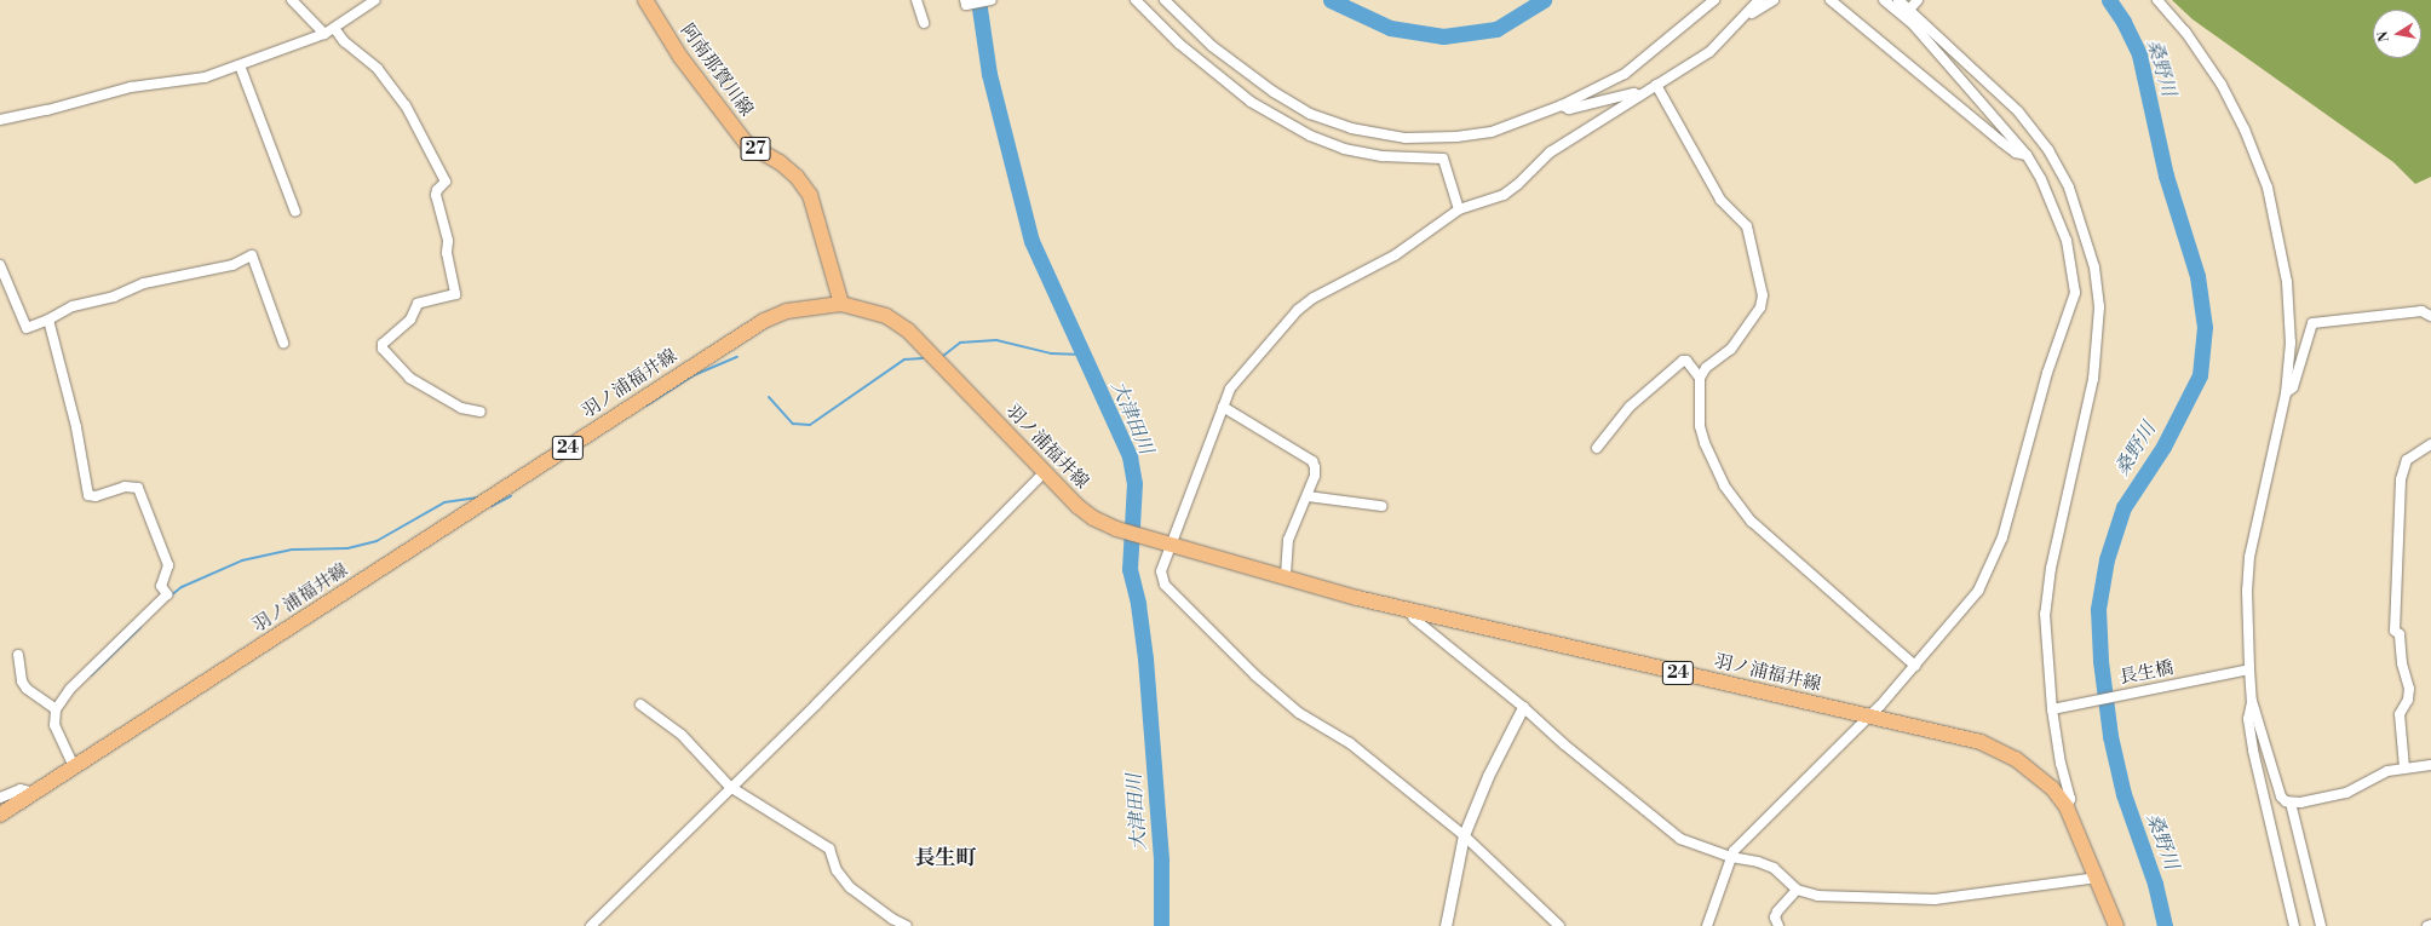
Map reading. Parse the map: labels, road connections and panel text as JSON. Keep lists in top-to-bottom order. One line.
{"streets":{"main road":["阿南那賀川線","27","羽ノ浦福井線","24"],"street":["長生橋"]},"crossings":[["阿南那賀川線","羽ノ浦福井線"]],"districts":["長生町"],"water":["桑野川","大津田川"],"north":"left"}
